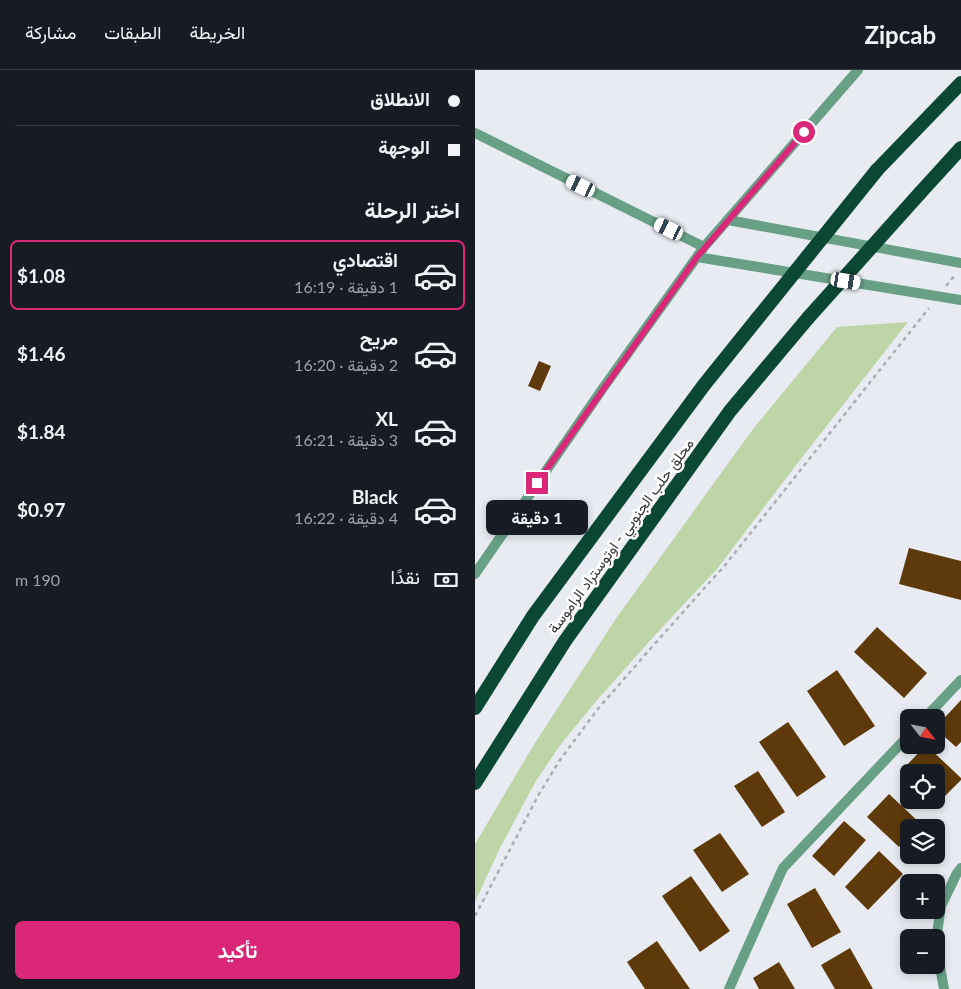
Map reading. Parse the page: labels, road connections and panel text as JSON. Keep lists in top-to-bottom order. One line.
{"streets":{"highway":["محلق حلب الجنوبي - اوتوستراد الراموسة"]},"north":"bottom right","page":{"header":"Zipcab","nav":["الخريطة","الطبقات","مشاركة"],"banner":["الانطلاق","الوجهة"],"heading":"اختر الرحلة","list":[{"name":"اقتصادي","note":"1 دقيقة · 16:19","value":"$1.08"},{"name":"مريح","note":"2 دقيقة · 16:20","value":"$1.46"},{"name":"XL","note":"3 دقيقة · 16:21","value":"$1.84"},{"name":"Black","note":"4 دقيقة · 16:22","value":"$0.97"}],"bubble":"1 دقيقة","pay":["نقدًا","190 m"],"map_buttons":["+","−"],"buttons":"تأكيد"}}
